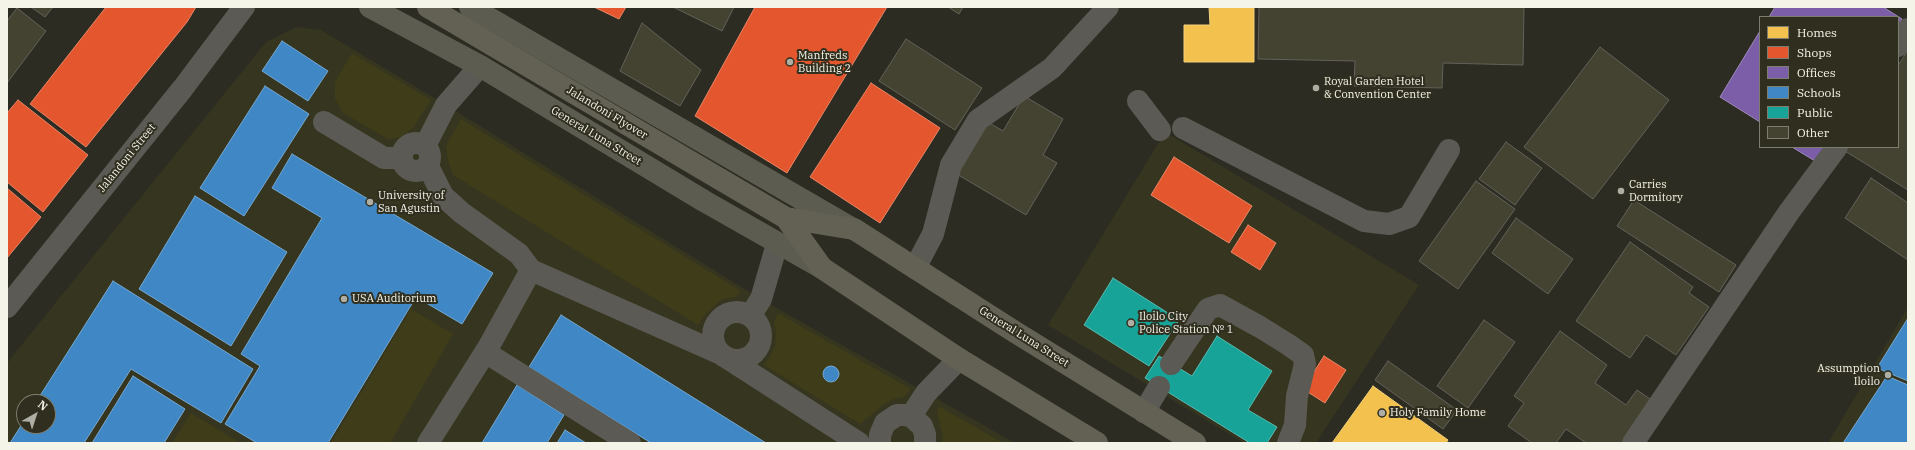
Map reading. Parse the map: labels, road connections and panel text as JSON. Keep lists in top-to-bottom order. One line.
{"streets":{"highway":["Jalandoni Flyover","General Luna Street"],"street":["Jalandoni Street"]},"crossings":[["Jalandoni Flyover","General Luna Street"]],"places":["Manfreds Building 2","Royal Garden Hotel & Convention Center","Carries Dormitory","University of San Agustin","USA Auditorium","Iloilo City Police Station № 1","Assumption Iloilo","Holy Family Home"],"legend":["Homes","Shops","Offices","Schools","Public","Other"],"north":"top right"}
